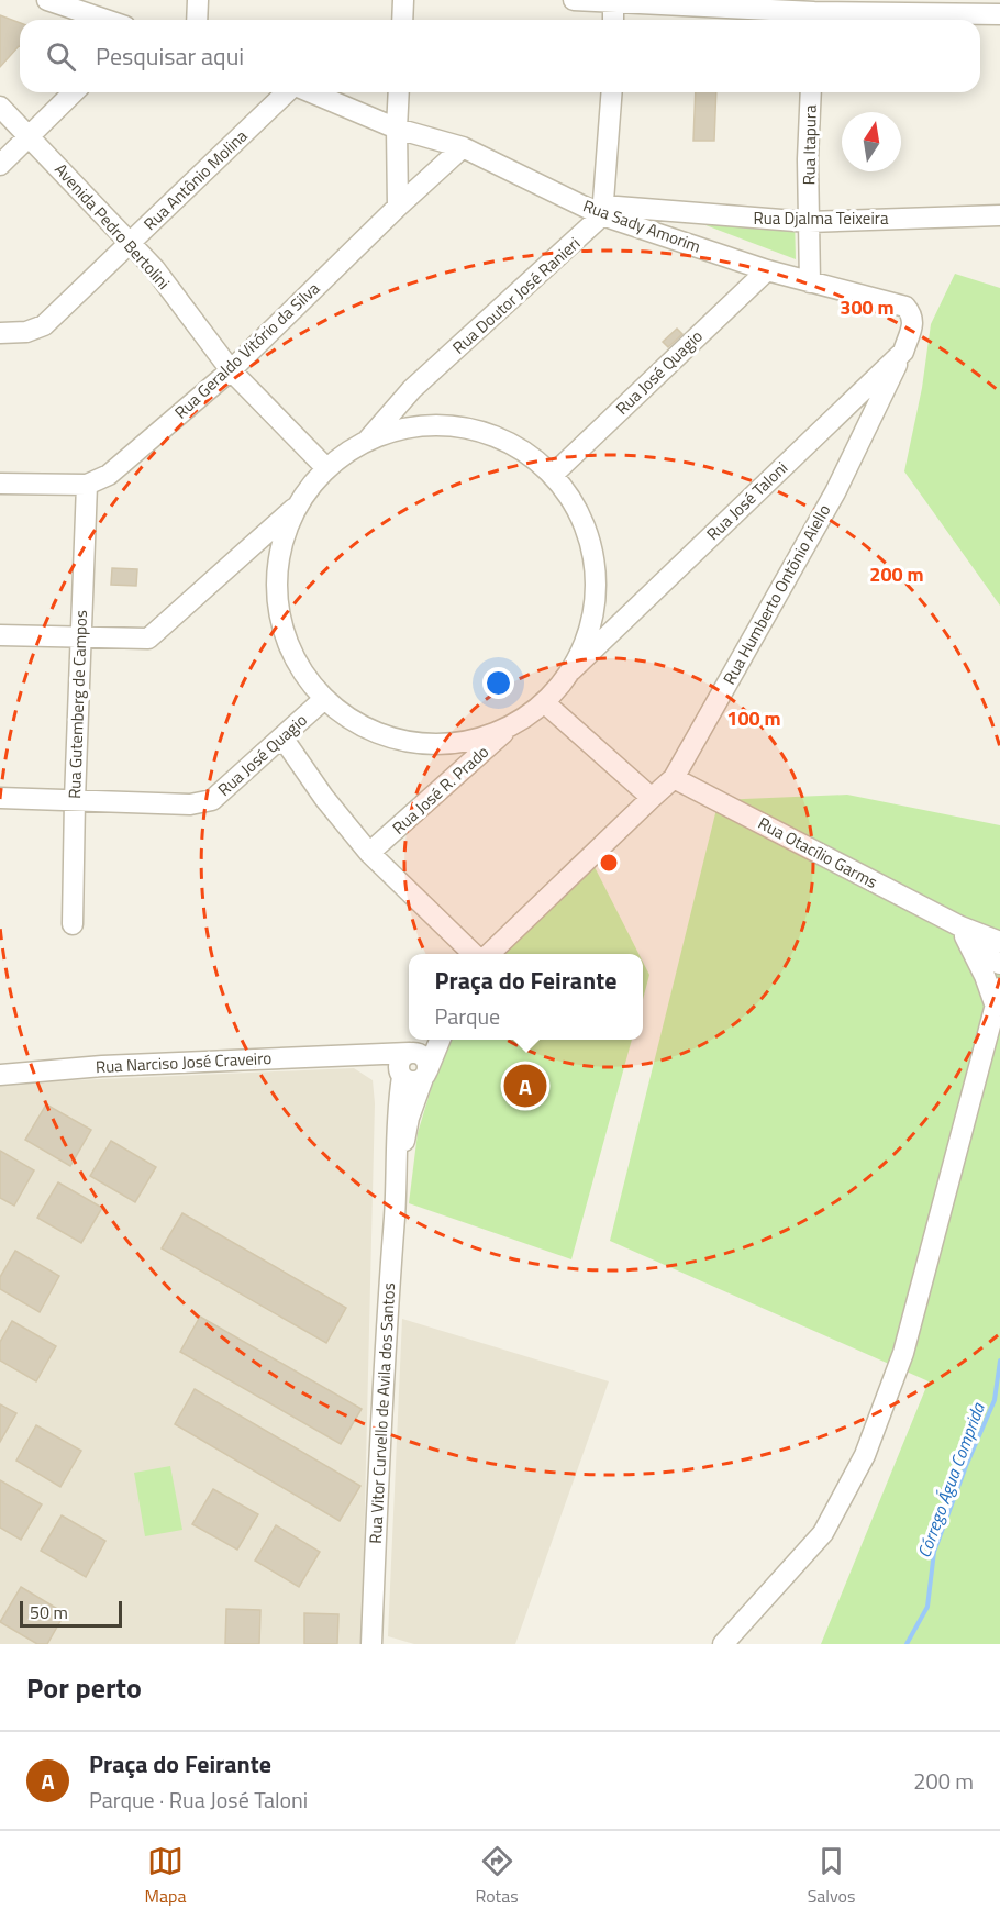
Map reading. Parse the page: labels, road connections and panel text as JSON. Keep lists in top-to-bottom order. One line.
{"streets":{"street":["Rua Itapura","Rua Antônio Molina","Rua Djalma Teixeira","Avenida Pedro Bertolini","Rua Sady Amorim","Rua Doutor José Ranieri","Rua Geraldo Vitório da Silva","Rua José Quagio","Rua José Taloni","Rua Humberto Ontõnio Aiello","Rua Gutemberg de Campos","Rua José R. Prado","Rua Otacílio Garms","Rua Narciso José Craveiro","Rua Vitor Curvello de Avila dos Santos"]},"crossings":[["Rua Itapura","Rua Djalma Teixeira"],["Rua Itapura","Rua Sady Amorim"],["Rua Antônio Molina","Avenida Pedro Bertolini"],["Rua Djalma Teixeira","Rua Sady Amorim"],["Rua Djalma Teixeira","Rua Doutor José Ranieri"],["Avenida Pedro Bertolini","Rua Geraldo Vitório da Silva"],["Rua Sady Amorim","Rua Doutor José Ranieri"],["Rua Sady Amorim","Rua Geraldo Vitório da Silva"],["Rua Sady Amorim","Rua José Quagio"],["Rua Sady Amorim","Rua José Taloni"],["Rua Geraldo Vitório da Silva","Rua Gutemberg de Campos"],["Rua José Quagio","Rua Gutemberg de Campos"],["Rua José Taloni","Rua Humberto Ontõnio Aiello"],["Rua Humberto Ontõnio Aiello","Rua Otacílio Garms"],["Rua Narciso José Craveiro","Rua Vitor Curvello de Avila dos Santos"]],"water":["Córrego Água Comprida"],"scale_bar":"50 m","north":"top","page":{"search":"Pesquisar aqui","popup":["Praça do Feirante","Parque"],"pins":"A","scale":"50 m","heading":"Por perto","list":[{"mark":"A","name":"Praça do Feirante","note":"Parque · Rua José Taloni","value":"200 m"}],"nav":["Mapa","Rotas","Salvos"]},"rings":["300 m","200 m","100 m"]}
